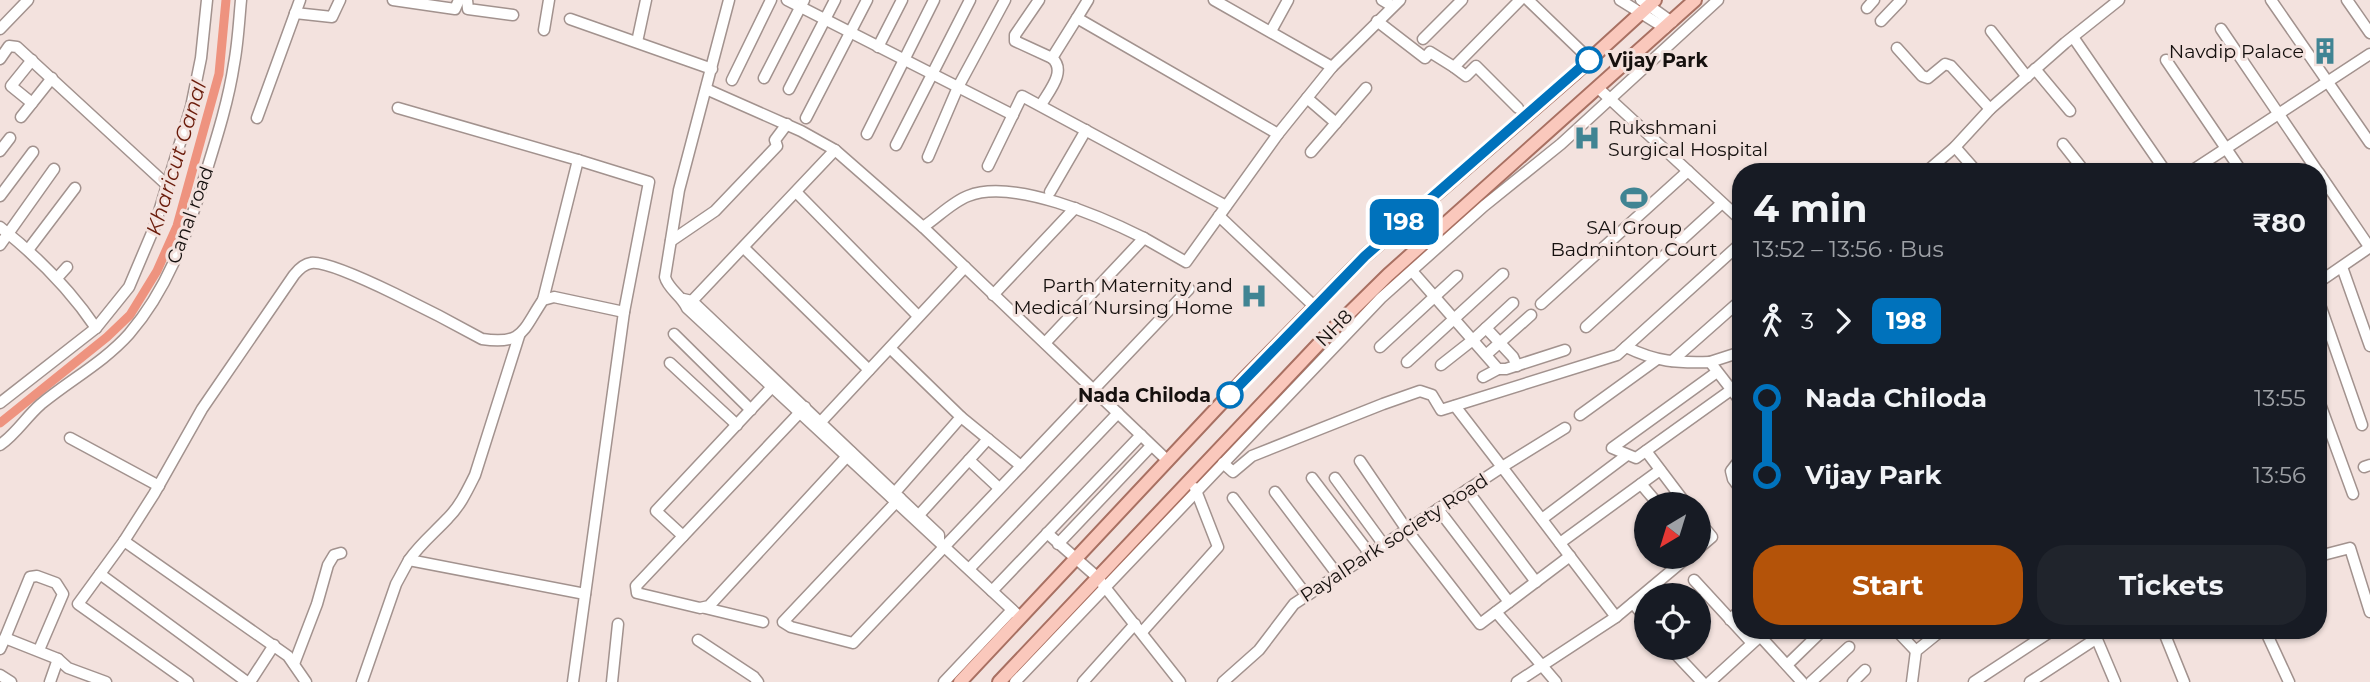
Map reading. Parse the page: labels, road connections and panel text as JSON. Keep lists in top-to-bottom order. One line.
{"streets":{"main road":["NH8"],"street":["Canal road","PayalPark society Road"]},"water":["Kharicut Canal"],"places":{"building":["Navdip Palace"],"other":["Vijay Park","Nada Chiloda"],"hospital":["Rukshmani Surgical Hospital","Parth Maternity and Medical Nursing Home"],"sports":["SAI Group Badminton Court"]},"lines":["bus line 198"],"north":"bottom left","page":{"on_map":"198","heading":["4 min","13:52 – 13:56 · Bus","₹80"],"legs":["3","198"],"list":[{"name":"Nada Chiloda","value":"13:55"},{"name":"Vijay Park","value":"13:56"}],"buttons":["Start","Tickets"]}}
